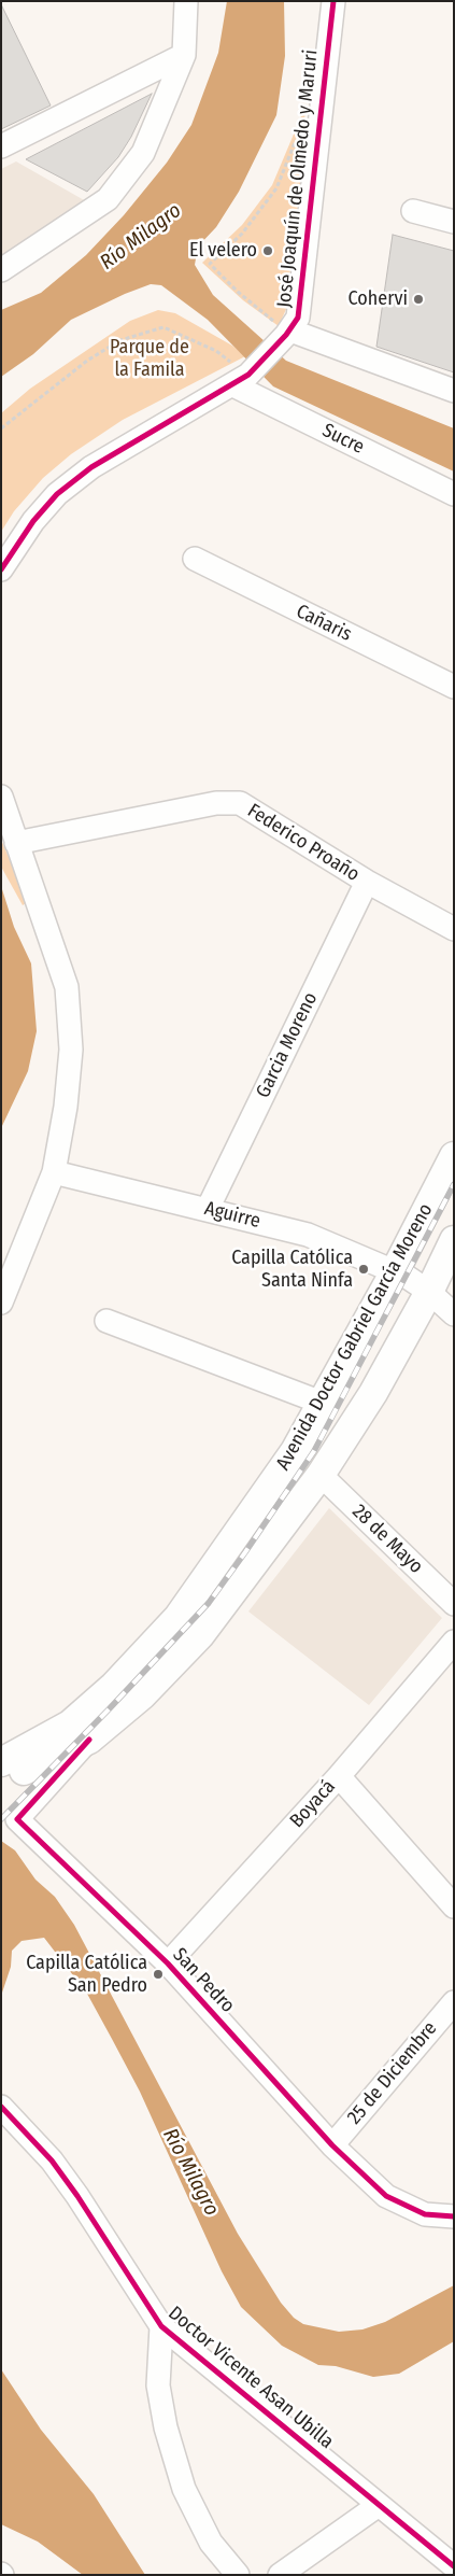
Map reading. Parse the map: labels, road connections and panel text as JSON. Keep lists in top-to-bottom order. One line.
{"streets":{"main road":["Avenida Doctor Gabriel García Moreno"],"street":["José Joaquín de Olmedo y Maruri","Sucre","Cañaris","Federico Proaño","Garcia Moreno","Aguirre","28 de Mayo","Boyacá","San Pedro","25 de Diciembre","Doctor Vicente Asan Ubilla"]},"crossings":[["José Joaquín de Olmedo y Maruri","Sucre"],["Federico Proaño","Garcia Moreno"],["Garcia Moreno","Aguirre"],["Aguirre","Avenida Doctor Gabriel García Moreno"],["Avenida Doctor Gabriel García Moreno","28 de Mayo"],["Avenida Doctor Gabriel García Moreno","San Pedro"],["Boyacá","San Pedro"],["San Pedro","25 de Diciembre"]],"water":["Río Milagro"],"parks":["Parque de la Famila"],"places":["El velero","Cohervi","Capilla Católica Santa Ninfa","Capilla Católica San Pedro"]}
